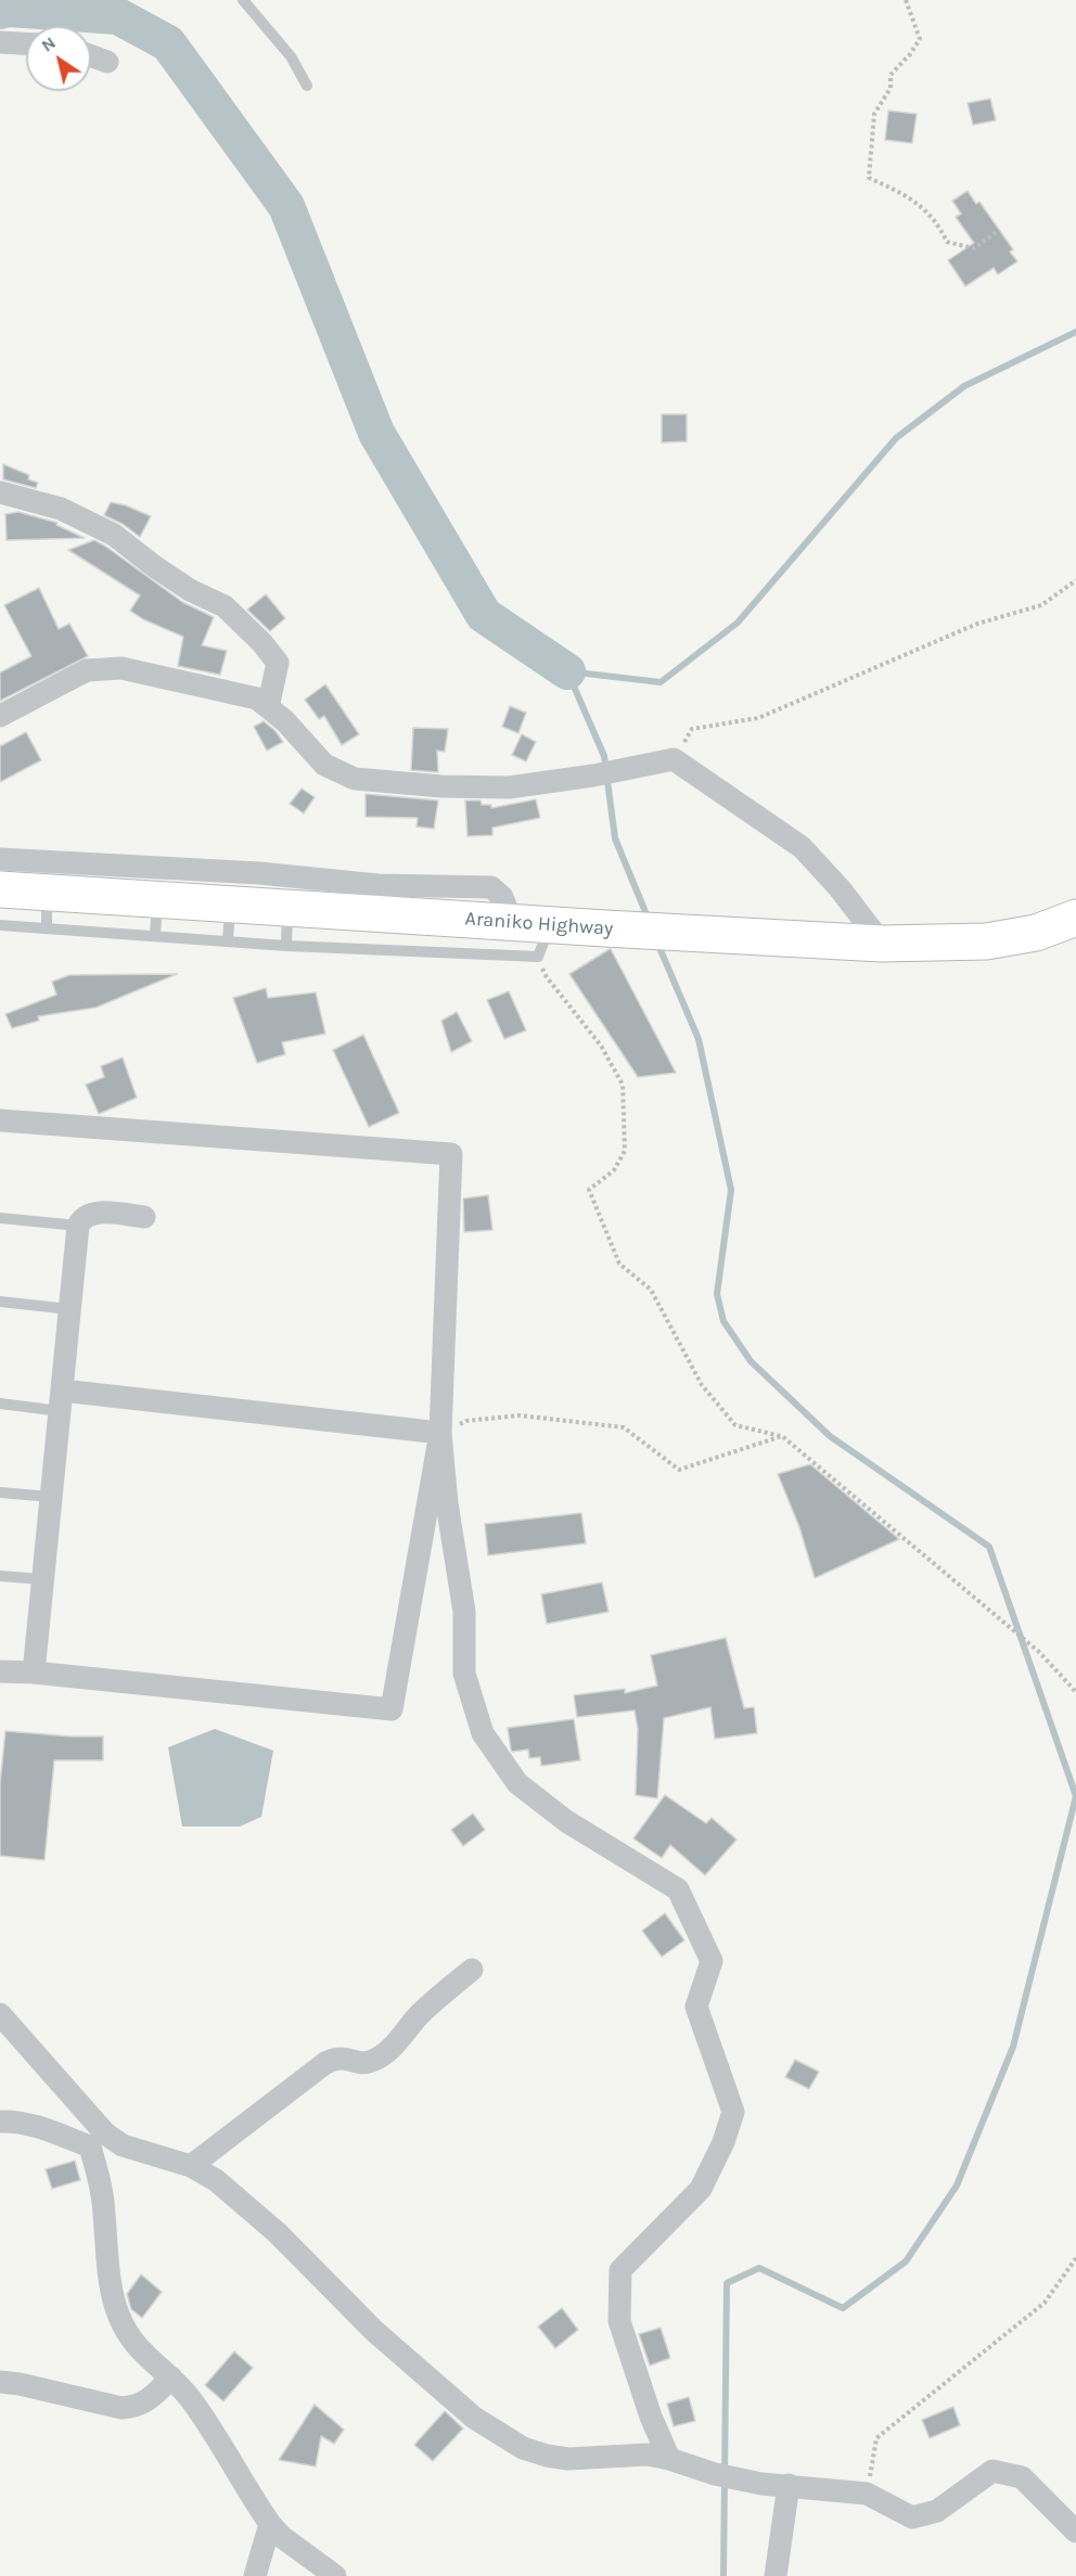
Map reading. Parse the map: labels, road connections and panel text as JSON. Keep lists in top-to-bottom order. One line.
{"streets":{"highway":["Araniko Highway"]},"north":"top left"}
